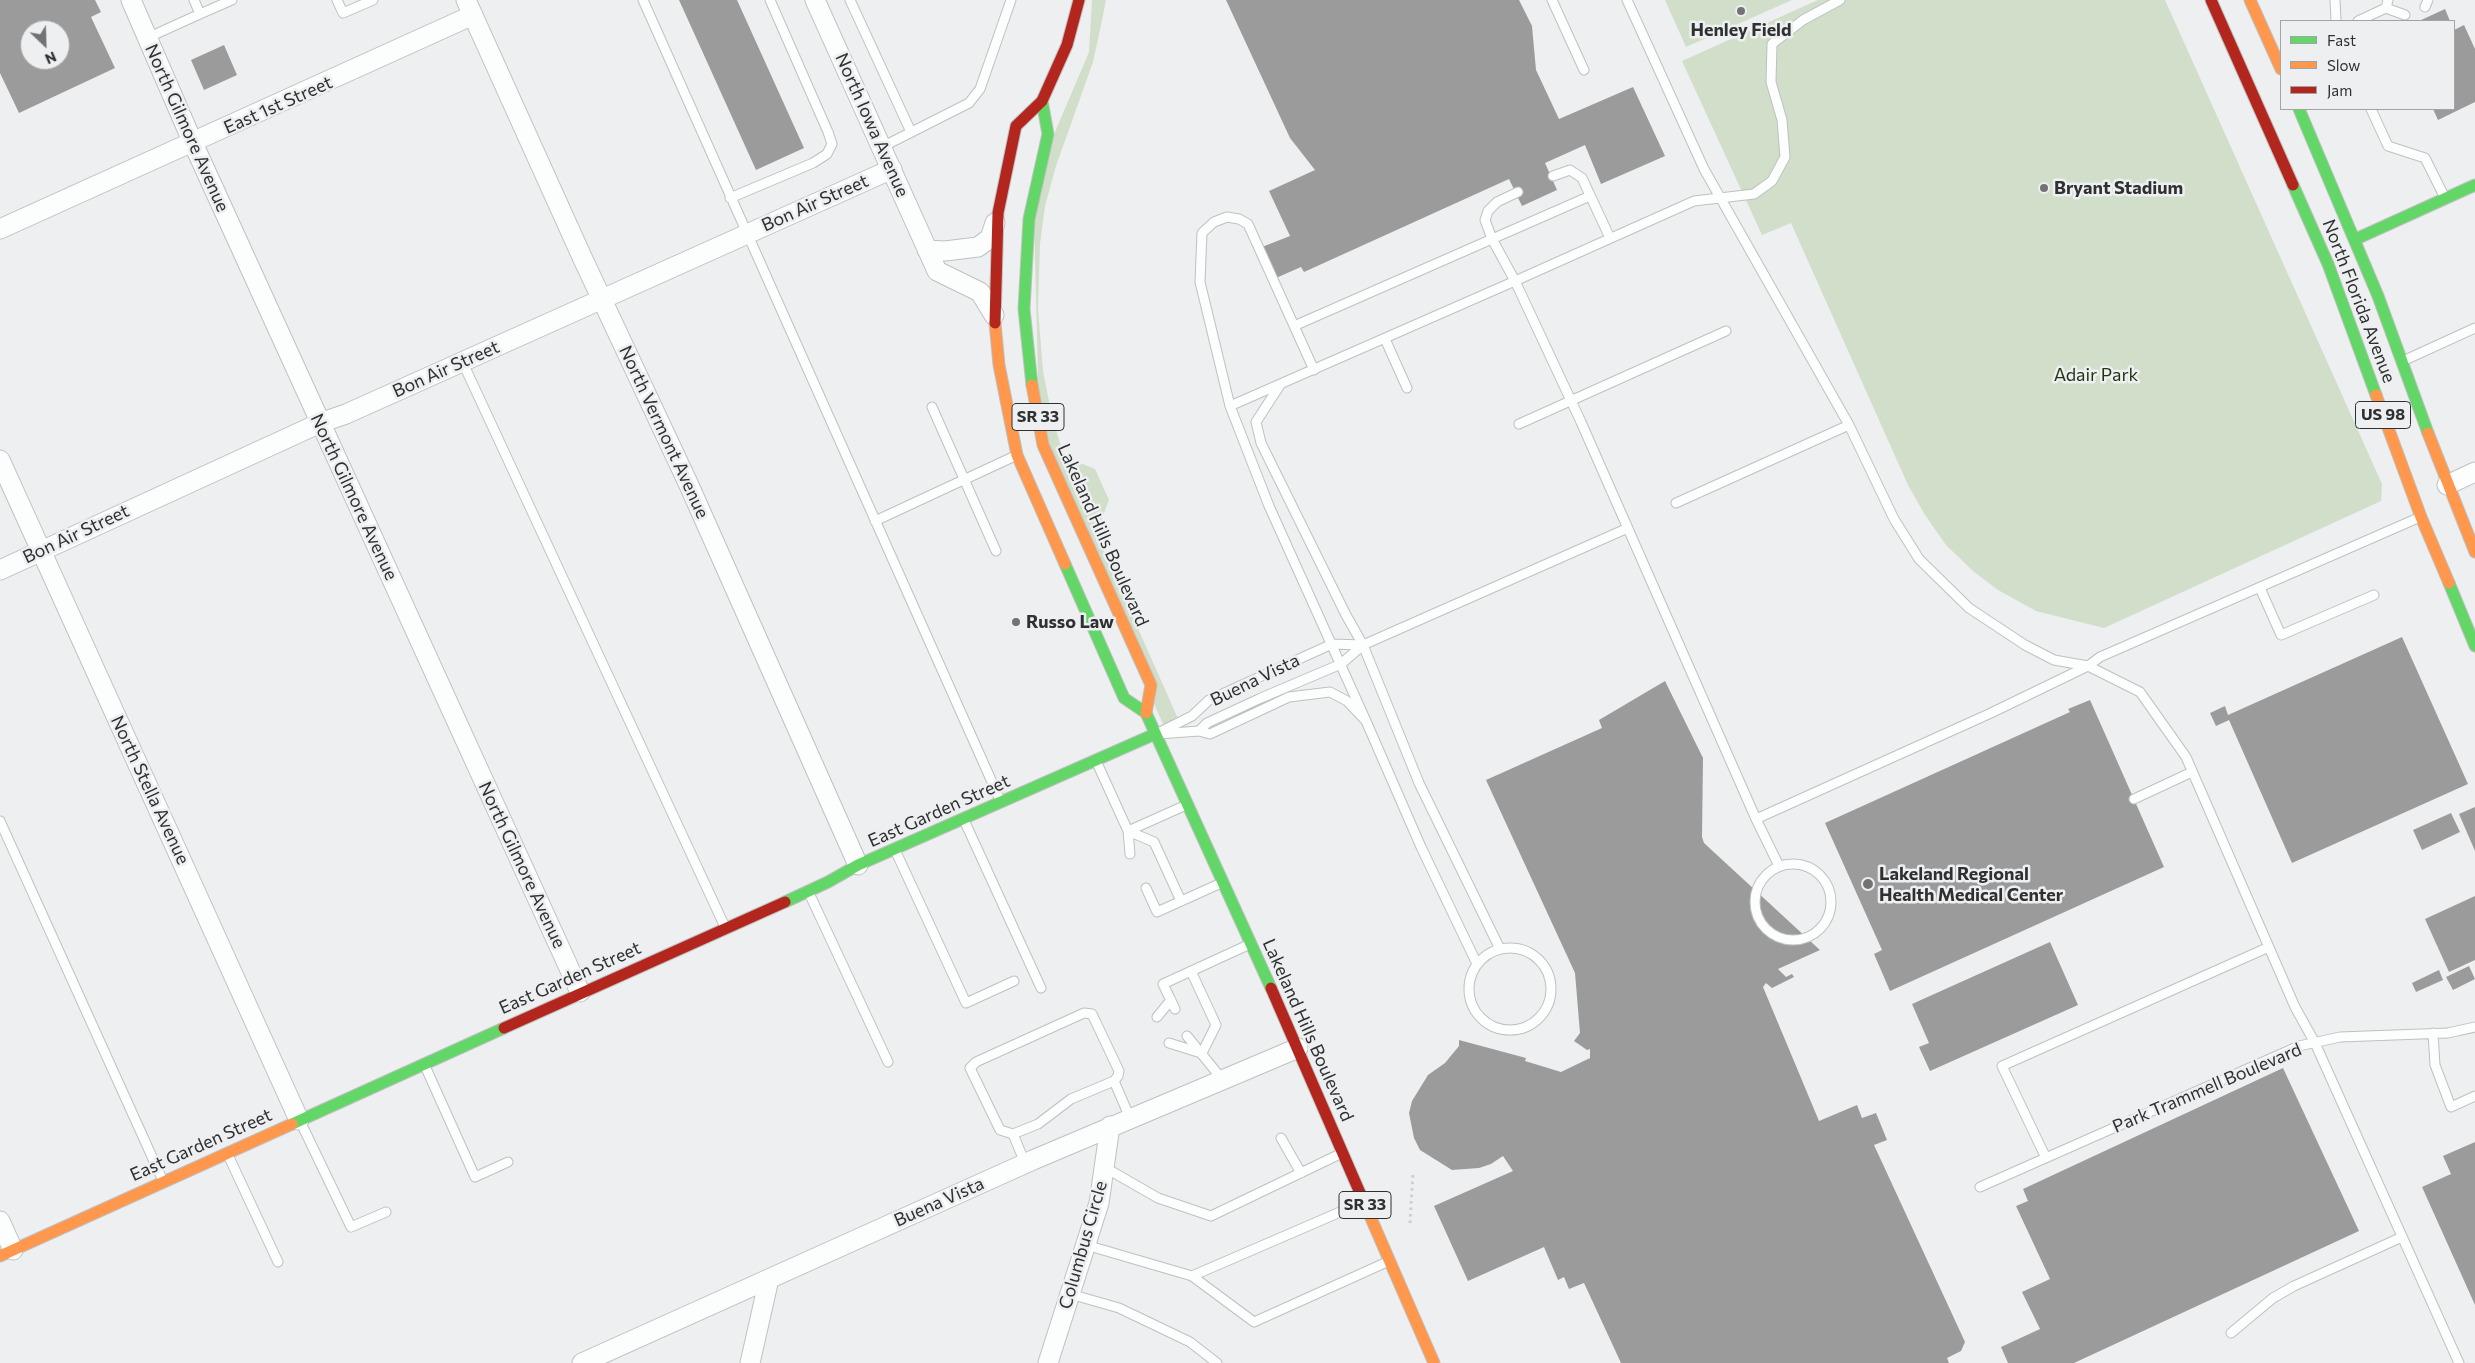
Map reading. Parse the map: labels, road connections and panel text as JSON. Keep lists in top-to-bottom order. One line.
{"streets":{"main road":["North Florida Avenue","US 98","SR 33","Lakeland Hills Boulevard","East Garden Street"],"street":["East 1st Street","North Iowa Avenue","North Gilmore Avenue","Bon Air Street","North Vermont Avenue","Buena Vista","North Stella Avenue","Columbus Circle"],"lane":["Park Trammell Boulevard"]},"crossings":[["East 1st Street","North Gilmore Avenue"],["East 1st Street","North Vermont Avenue"],["North Iowa Avenue","Bon Air Street"],["North Iowa Avenue","Lakeland Hills Boulevard"],["North Gilmore Avenue","Bon Air Street"],["North Gilmore Avenue","East Garden Street"],["Bon Air Street","North Vermont Avenue"],["Bon Air Street","North Stella Avenue"],["North Vermont Avenue","East Garden Street"],["Lakeland Hills Boulevard","Buena Vista"],["Lakeland Hills Boulevard","East Garden Street"],["Buena Vista","East Garden Street"],["Buena Vista","Columbus Circle"],["North Stella Avenue","East Garden Street"]],"parks":["Adair Park"],"places":["Henley Field","Bryant Stadium","Russo Law","Lakeland Regional Health Medical Center"],"legend":["Fast","Slow","Jam"],"north":"bottom right"}
